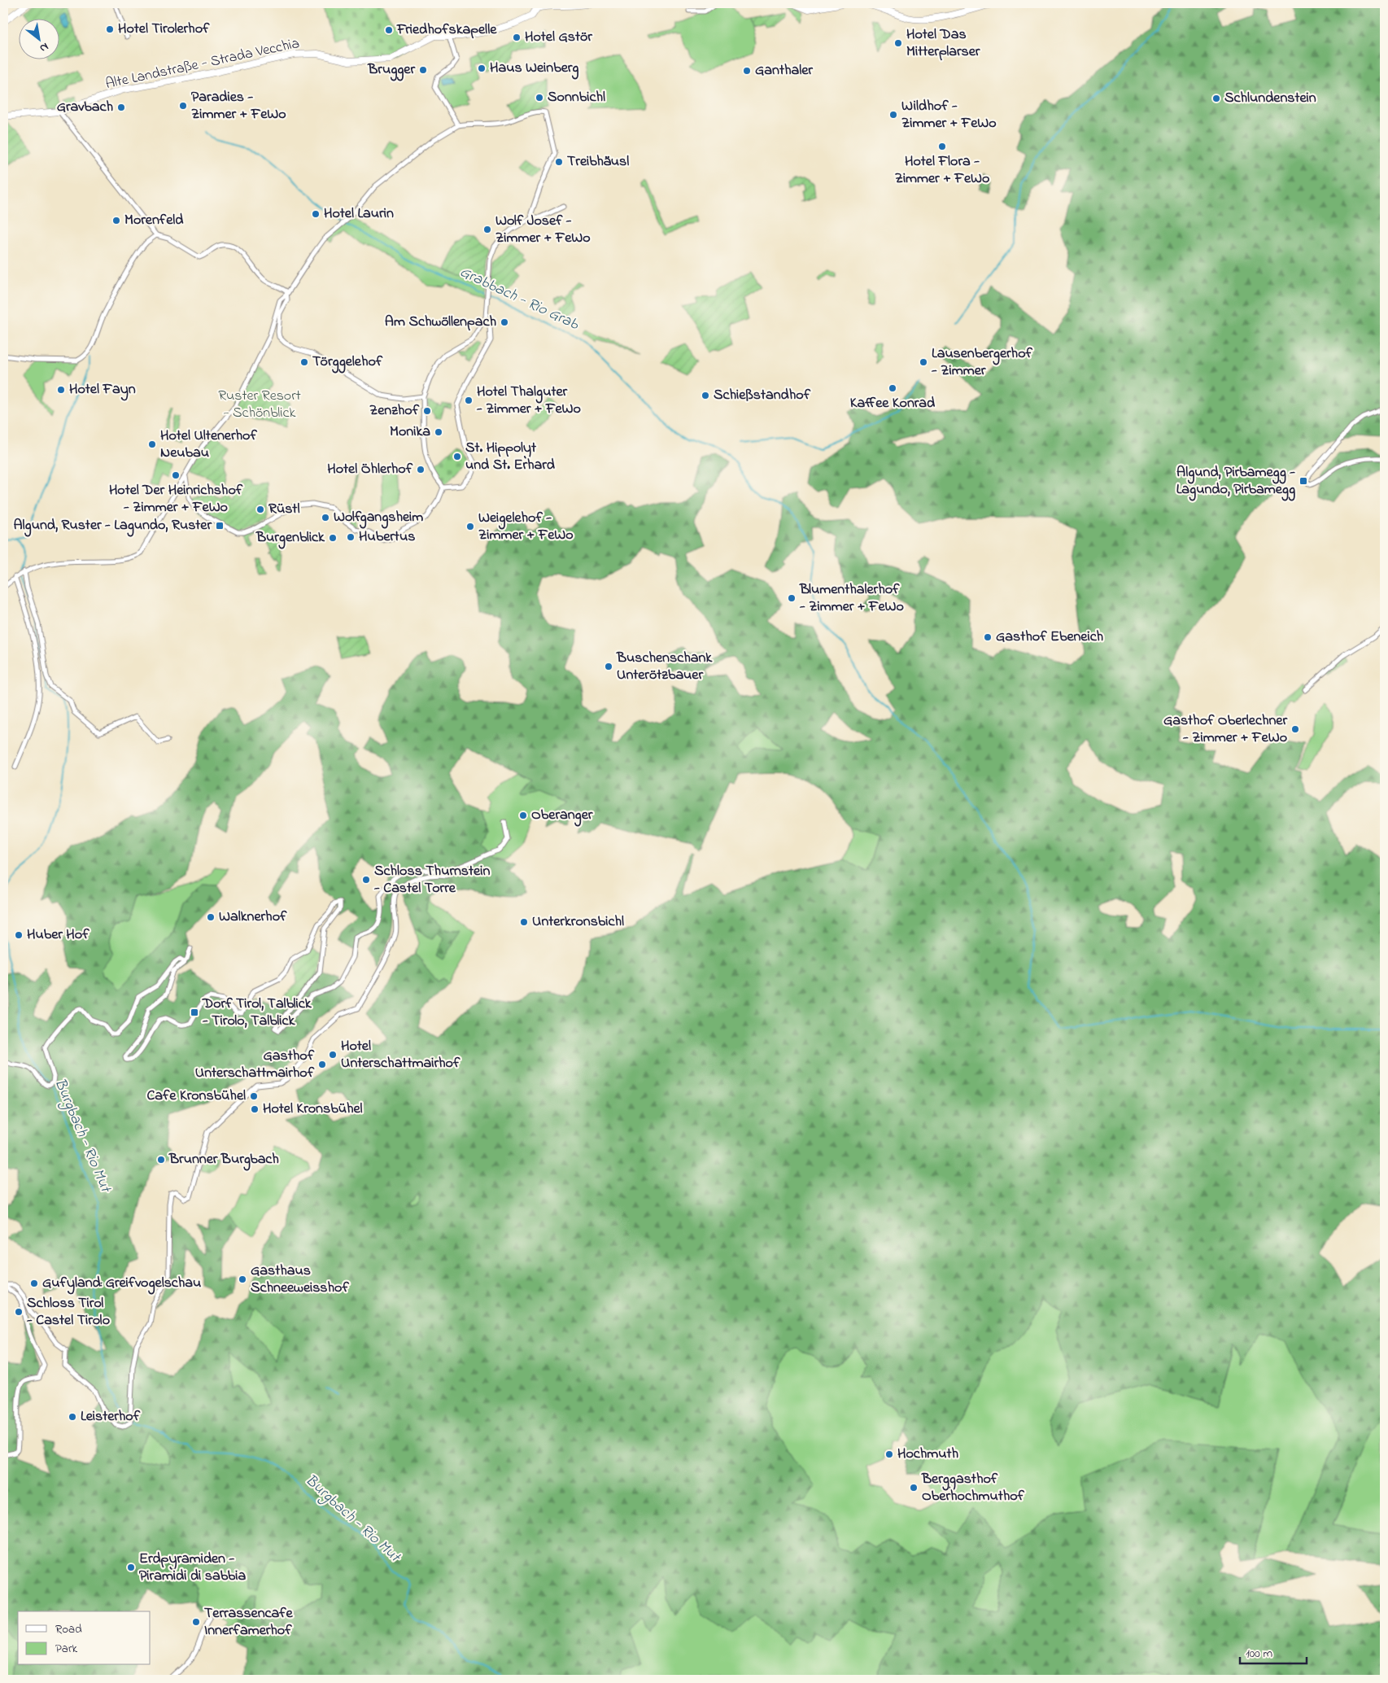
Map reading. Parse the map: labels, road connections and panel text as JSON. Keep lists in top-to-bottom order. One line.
{"streets":{"main road":["Alte Landstraße - Strada Vecchia"]},"water":["Grabbach - Rio Grab","Burgbach - Rio Mut"],"parks":["Ruster Resort - Schönblick"],"places":{"other":["Hotel Tirolerhof","Friedhofskapelle","Hotel Gstör","Hotel Das Mitterplarser","Haus Weinberg","Brugger","Ganthaler","Sonnbichl","Schlundenstein","Paradies - Zimmer + FeWo","Gravbach","Wildhof - Zimmer + FeWo","Hotel Flora - Zimmer + FeWo","Treibhäusl","Hotel Laurin","Morenfeld","Wolf Josef - Zimmer + FeWo","Am Schwöllenpach","Törggelehof","Lausenbergerhof - Zimmer","Kaffee Konrad","Hotel Fayn","Schießstandhof","Hotel Thalguter - Zimmer + FeWo","Zenzhof","Monika","Hotel Ultenerhof Neubau","St. Hippolyt und St. Erhard","Hotel Öhlerhof","Hotel Der Heinrichshof - Zimmer + FeWo","Rüstl","Wolfgangsheim","Weigelehof - Zimmer + FeWo","Hubertus","Burgenblick","Blumenthalerhof - Zimmer + FeWo","Gasthof Ebeneich","Buschenschank Unterötzbauer","Gasthof Oberlechner - Zimmer + FeWo","Oberanger","Schloss Thurnstein - Castel Torre","Walknerhof","Unterkronsbichl","Huber Hof","Hotel Unterschattmairhof","Gasthof Unterschattmairhof","Cafe Kronsbühel","Hotel Kronsbühel","Brunner Burgbach","Gasthaus Schneeweisshof","Gufyland: Greifvogelschau","Schloss Tirol - Castel Tirolo","Leisterhof","Hochmuth","Berggasthof Oberhochmuthof","Erdpyramiden - Piramidi di sabbia","Terrassencafe Innerfamerhof"],"transit":["Algund, Pirbamegg - Lagundo, Pirbamegg","Algund, Ruster - Lagundo, Ruster","Dorf Tirol, Talblick - Tirolo, Talblick"]},"legend":["Road","Park"],"scale_bar":"100 m","north":"bottom right"}
